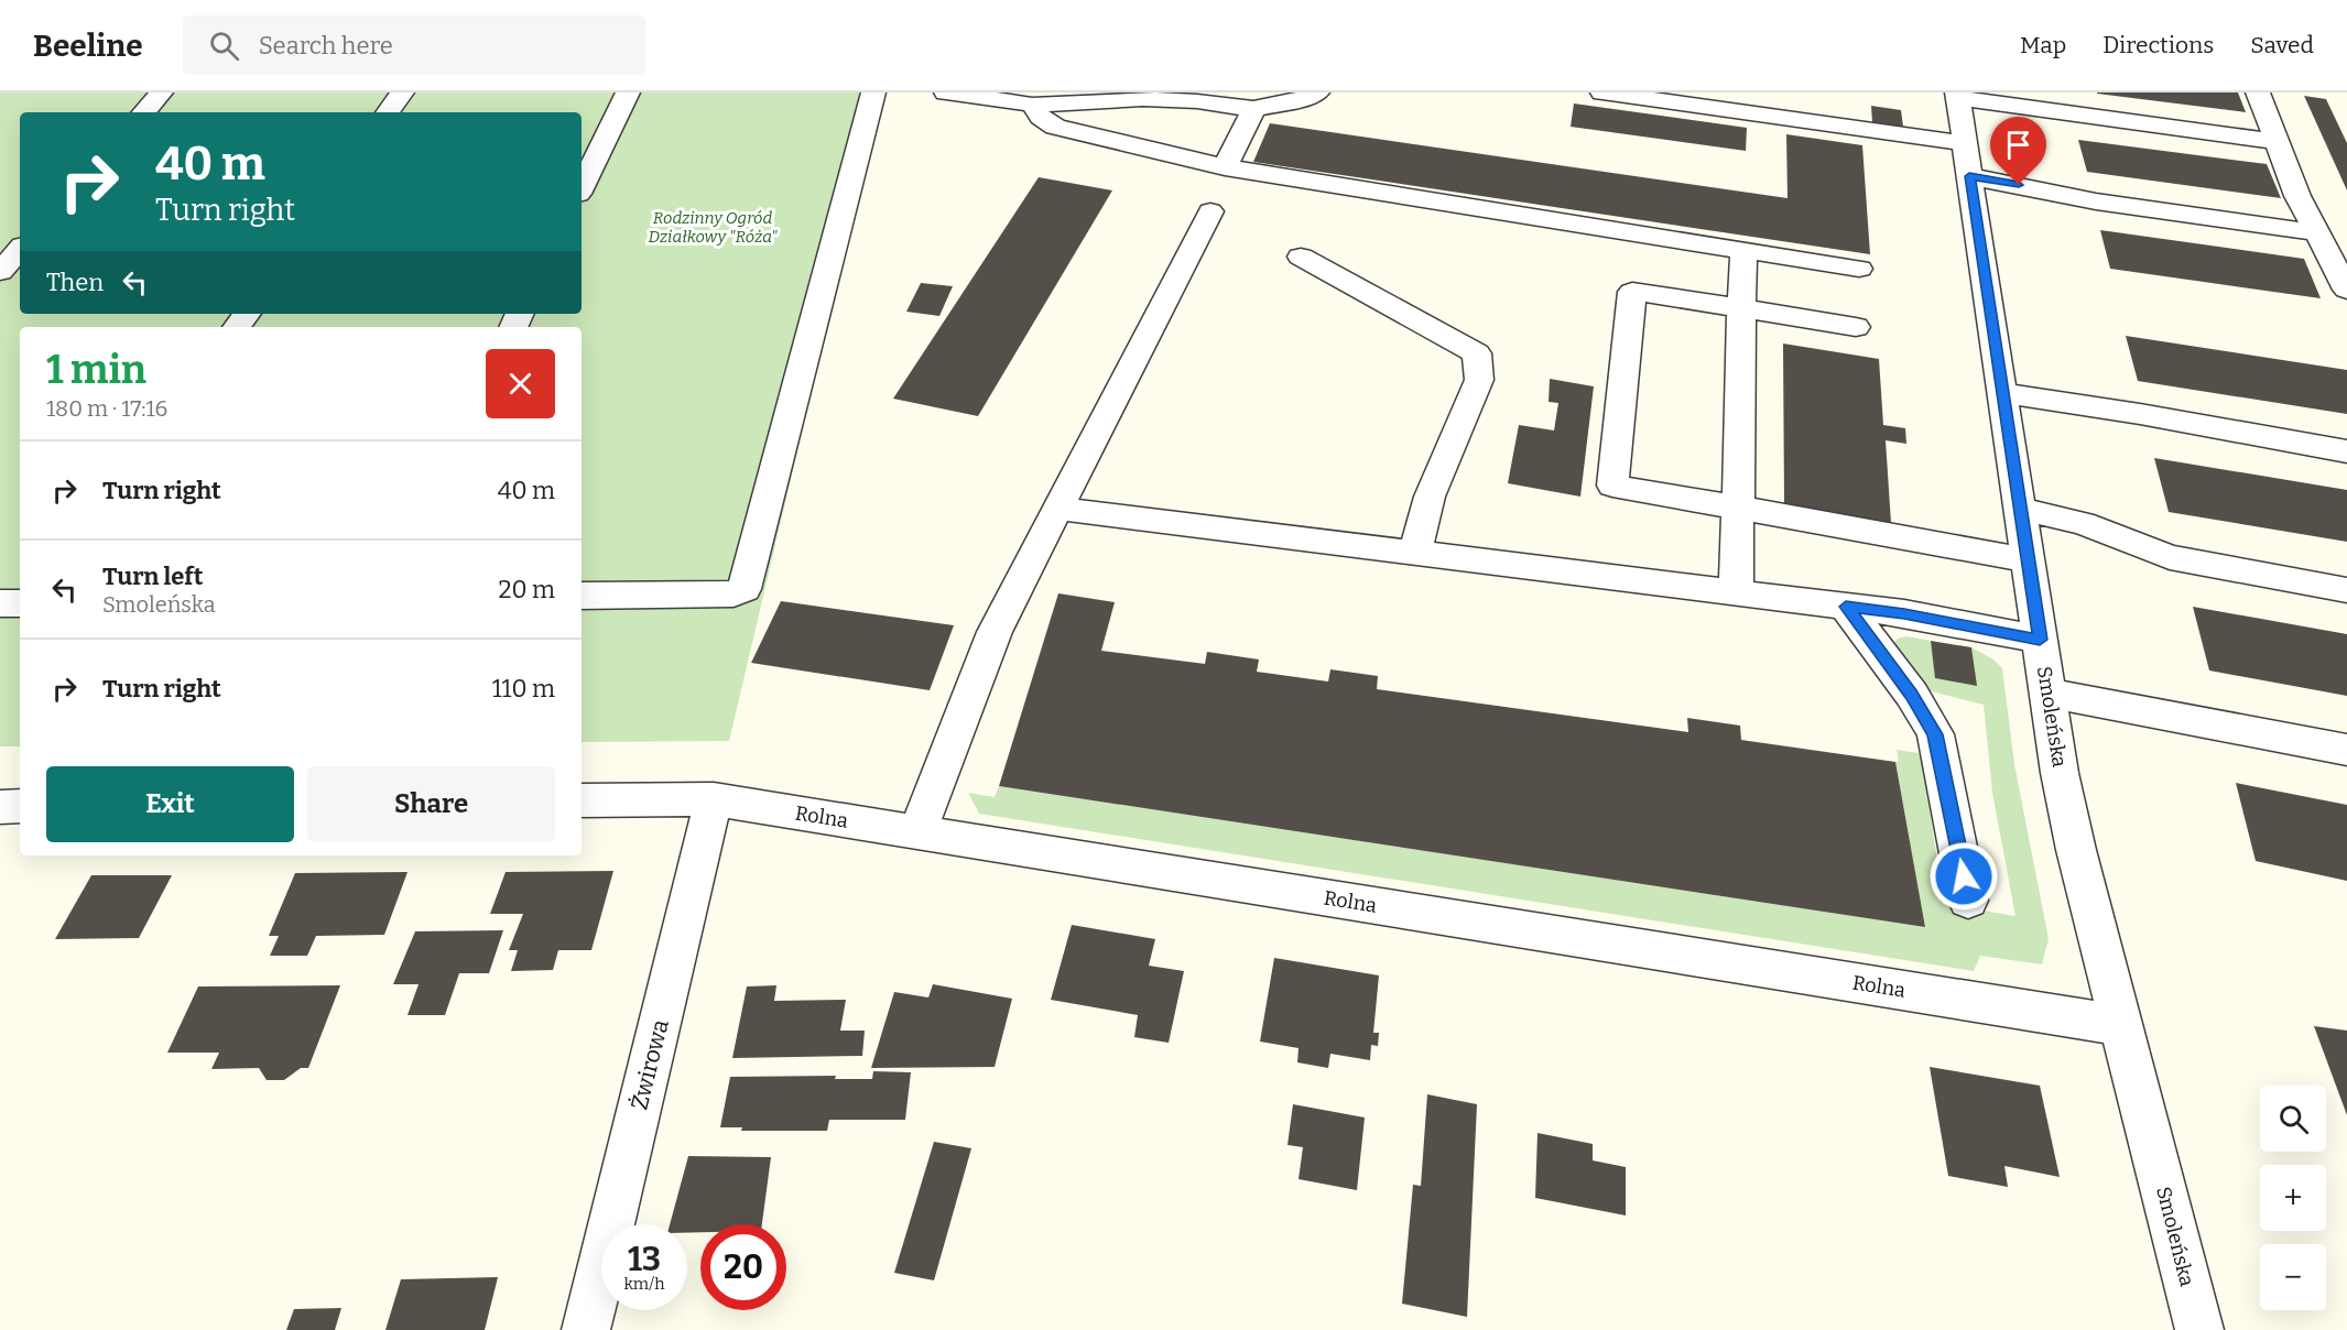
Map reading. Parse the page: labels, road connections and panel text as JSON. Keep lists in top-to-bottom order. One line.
{"streets":{"street":["Smoleńska","Rolna","Żwirowa"]},"crossings":[["Smoleńska","Rolna"],["Rolna","Żwirowa"]],"parks":["Rodzinny Ogród Działkowy \"Róża\""],"page":{"header":"Beeline","search":"Search here","nav":["Map","Directions","Saved"],"turn":["40 m","Turn right"],"then":"Then","heading":["1 min","180 m · 17:16"],"list":[{"name":"Turn right","value":"40 m"},{"name":"Turn left","note":"Smoleńska","value":"20 m"},{"name":"Turn right","value":"110 m"}],"buttons":["Exit","Share"],"map_buttons":["+","−"],"speed":"13 km/h","limit":"20"}}
